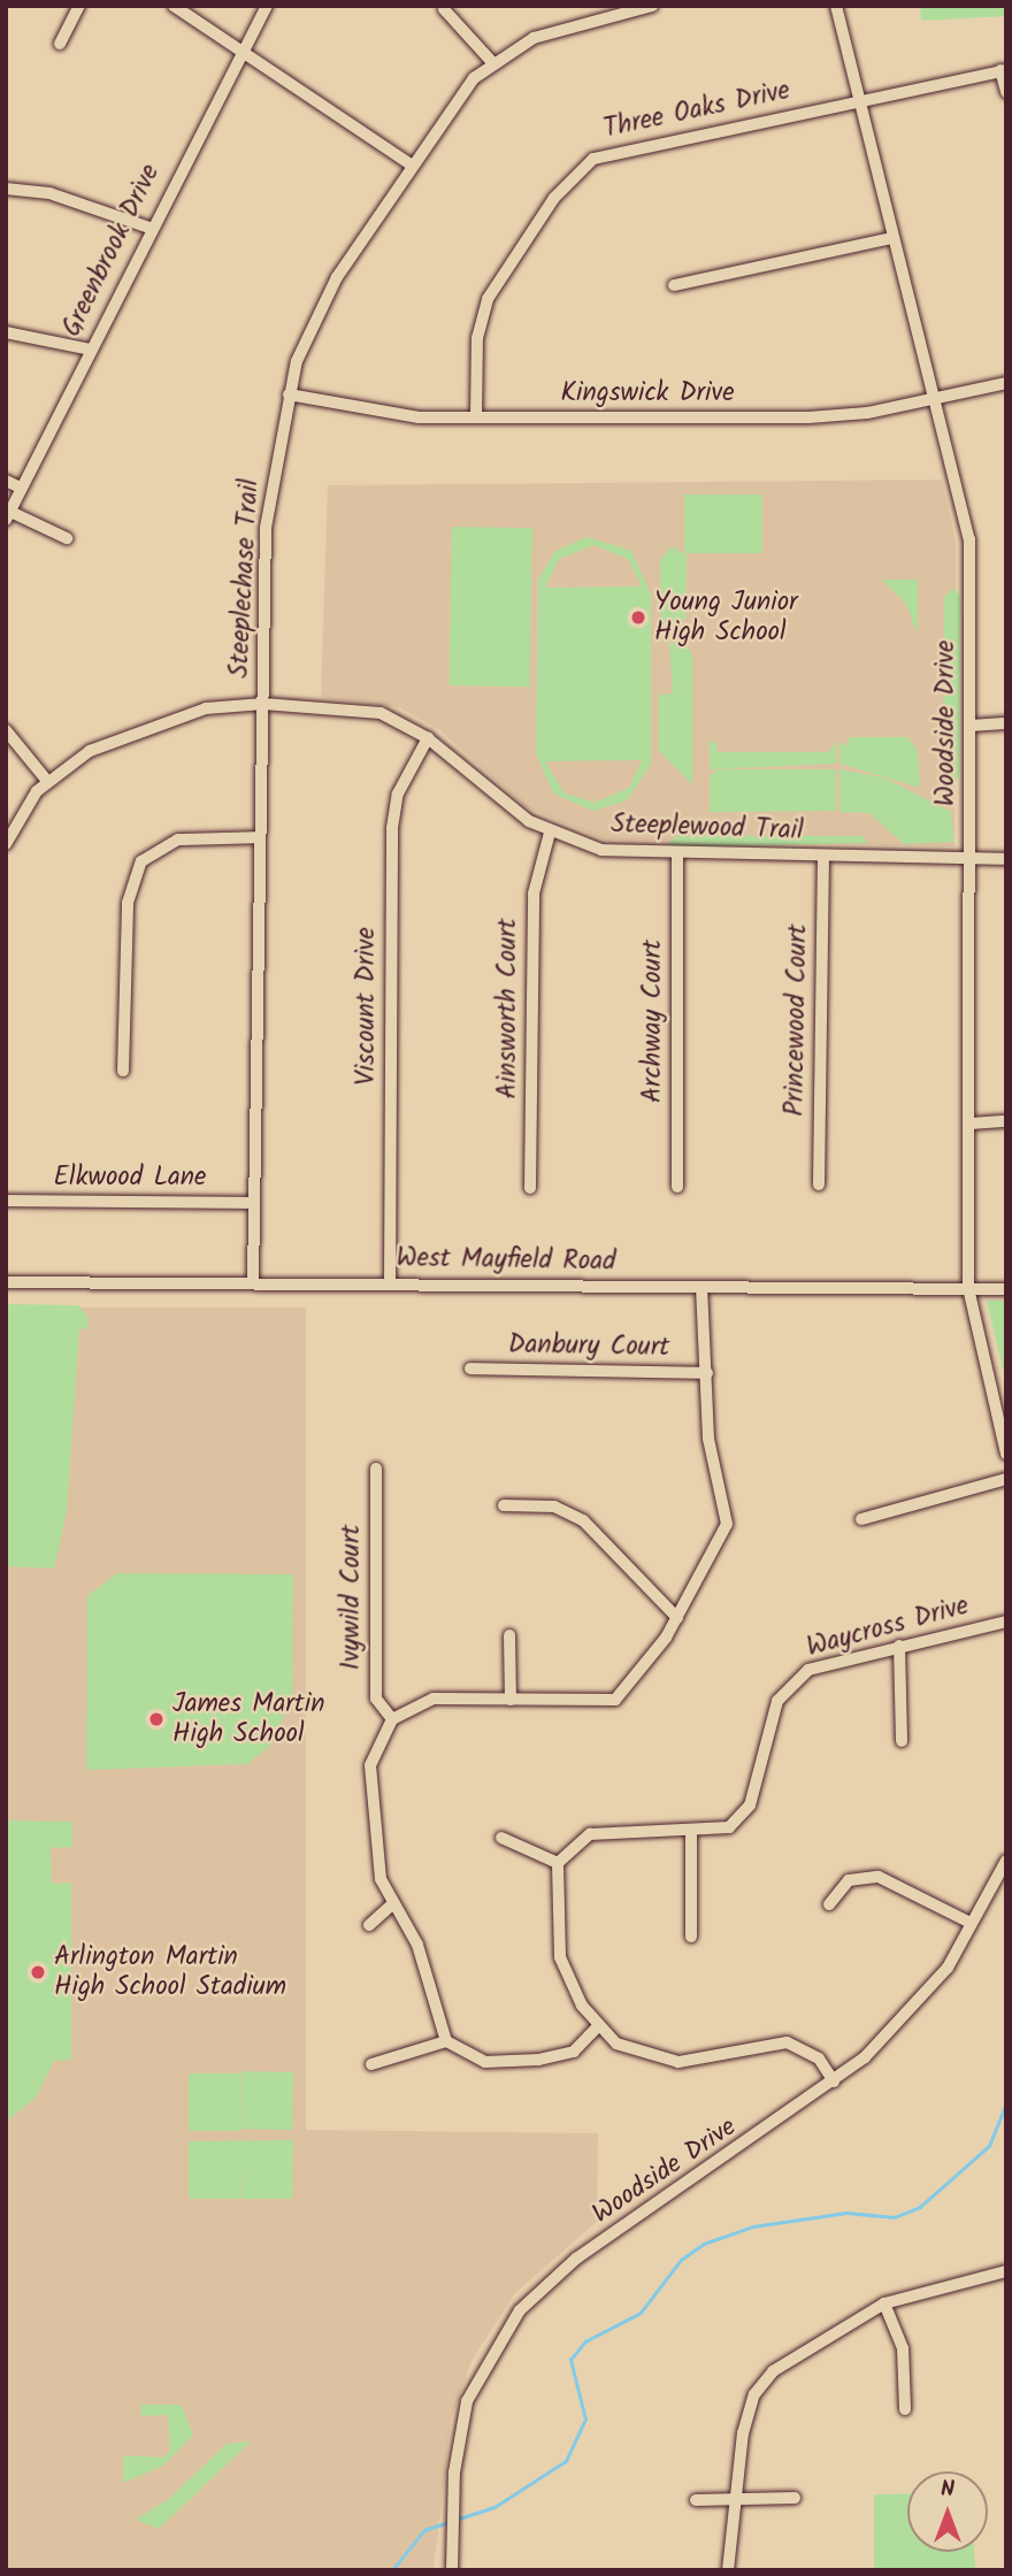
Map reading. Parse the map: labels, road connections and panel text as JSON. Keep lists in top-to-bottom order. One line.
{"streets":{"street":["Three Oaks Drive","Greenbrook Drive","Kingswick Drive","Steeplechase Trail","Woodside Drive","Steeplewood Trail","Viscount Drive","Ainsworth Court","Princewood Court","Archway Court","Elkwood Lane","West Mayfield Road","Danbury Court","Ivywild Court","Waycross Drive"]},"crossings":[["Three Oaks Drive","Kingswick Drive"],["Three Oaks Drive","Woodside Drive"],["Kingswick Drive","Steeplechase Trail"],["Kingswick Drive","Woodside Drive"],["Steeplechase Trail","Steeplewood Trail"],["Steeplechase Trail","Elkwood Lane"],["Steeplechase Trail","West Mayfield Road"],["Woodside Drive","Steeplewood Trail"],["Woodside Drive","West Mayfield Road"],["Steeplewood Trail","Viscount Drive"],["Steeplewood Trail","Ainsworth Court"],["Steeplewood Trail","Princewood Court"],["Steeplewood Trail","Archway Court"],["Viscount Drive","West Mayfield Road"]],"places":["Young Junior High School","James Martin High School","Arlington Martin High School Stadium"],"north":"top"}
